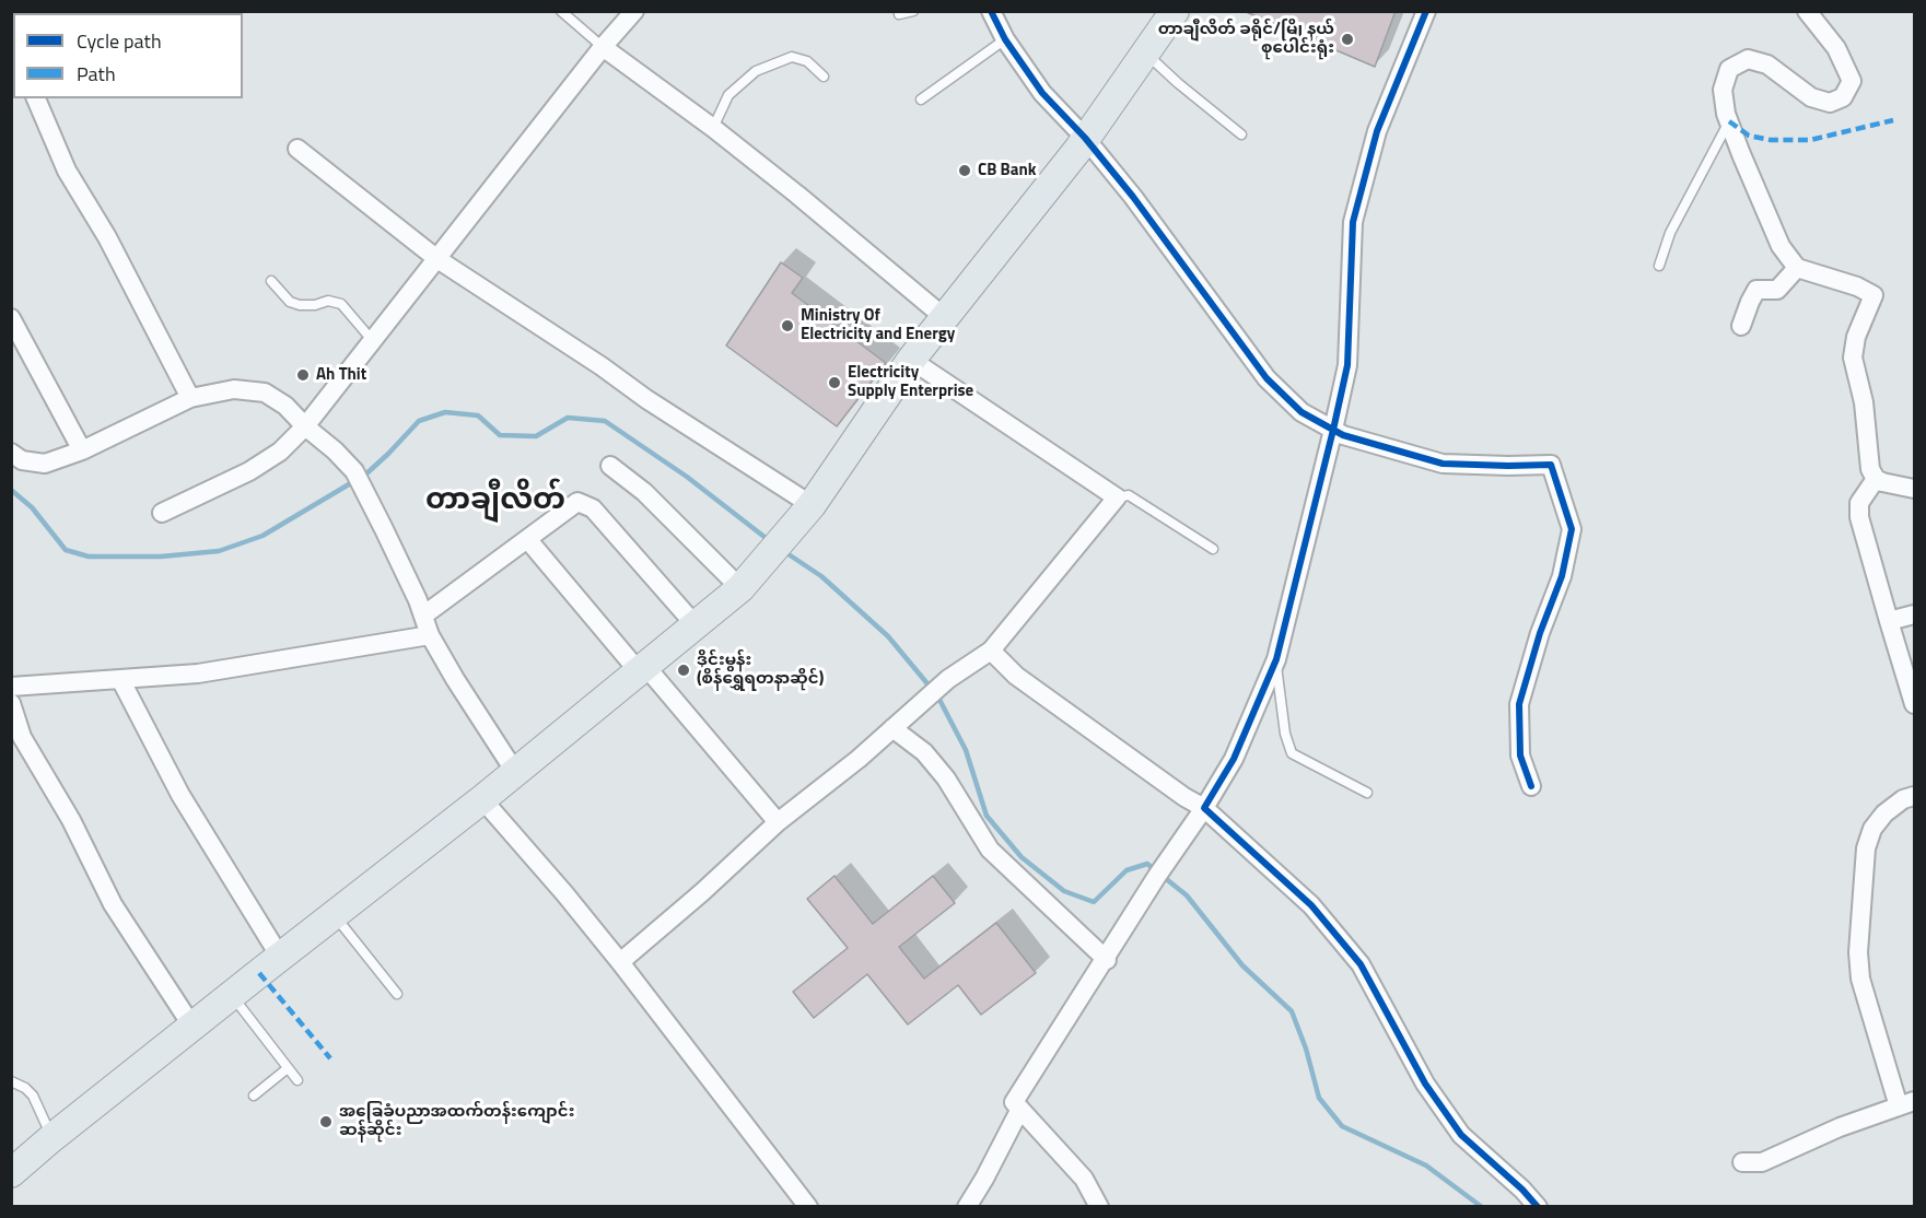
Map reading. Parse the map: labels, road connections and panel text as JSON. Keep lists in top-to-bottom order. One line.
{"districts":["တာချီလိတ်"],"places":["တာချီလိတ် ခရိုင်/မြို့နယ် စုပေါင်းရုံး","CB Bank","Ministry Of Electricity and Energy","Ah Thit","Electricity Supply Enterprise","ဒိုင်းမွန်း (စိန်ရွှေရတနာဆိုင်)","အခြေခံပညာအထက်တန်းကျောင်း ဆန်ဆိုင်း"],"legend":["Cycle path","Path"]}
